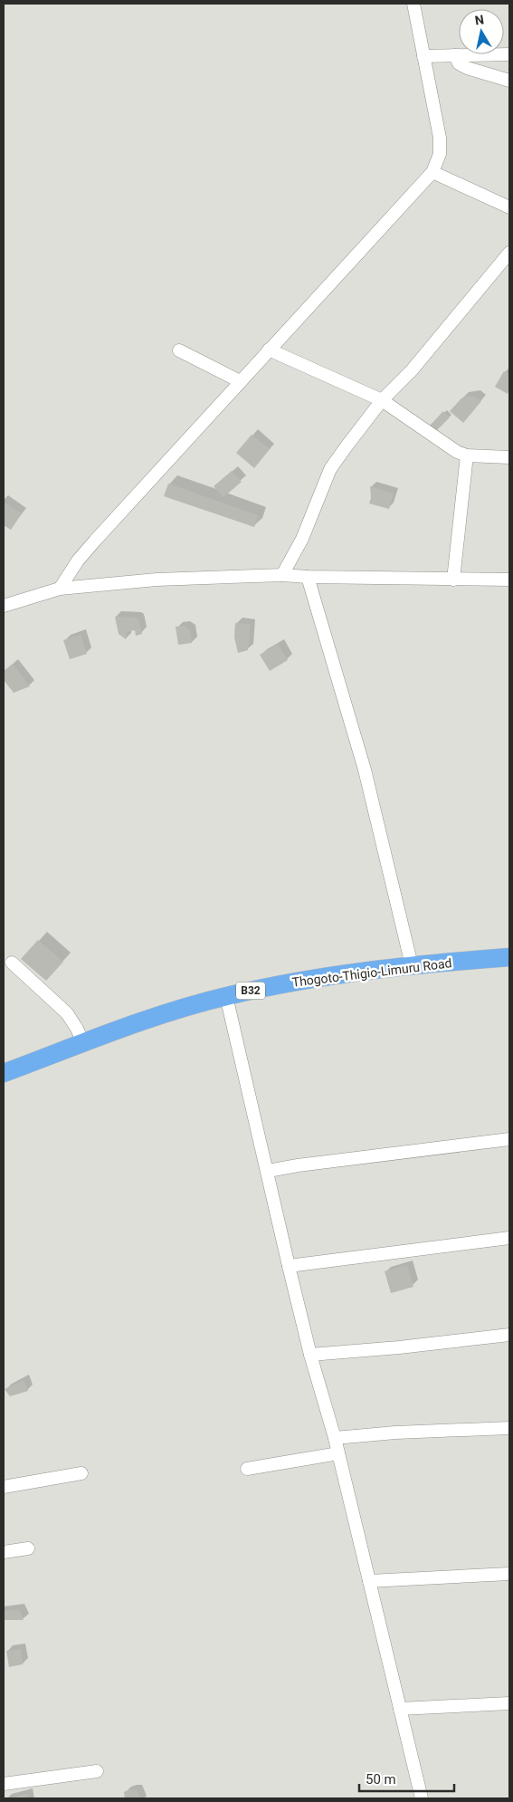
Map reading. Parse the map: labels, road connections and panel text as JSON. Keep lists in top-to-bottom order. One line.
{"streets":{"highway":["Thogoto-Thigio-Limuru Road","B32"]},"scale_bar":"50 m","north":"top"}
